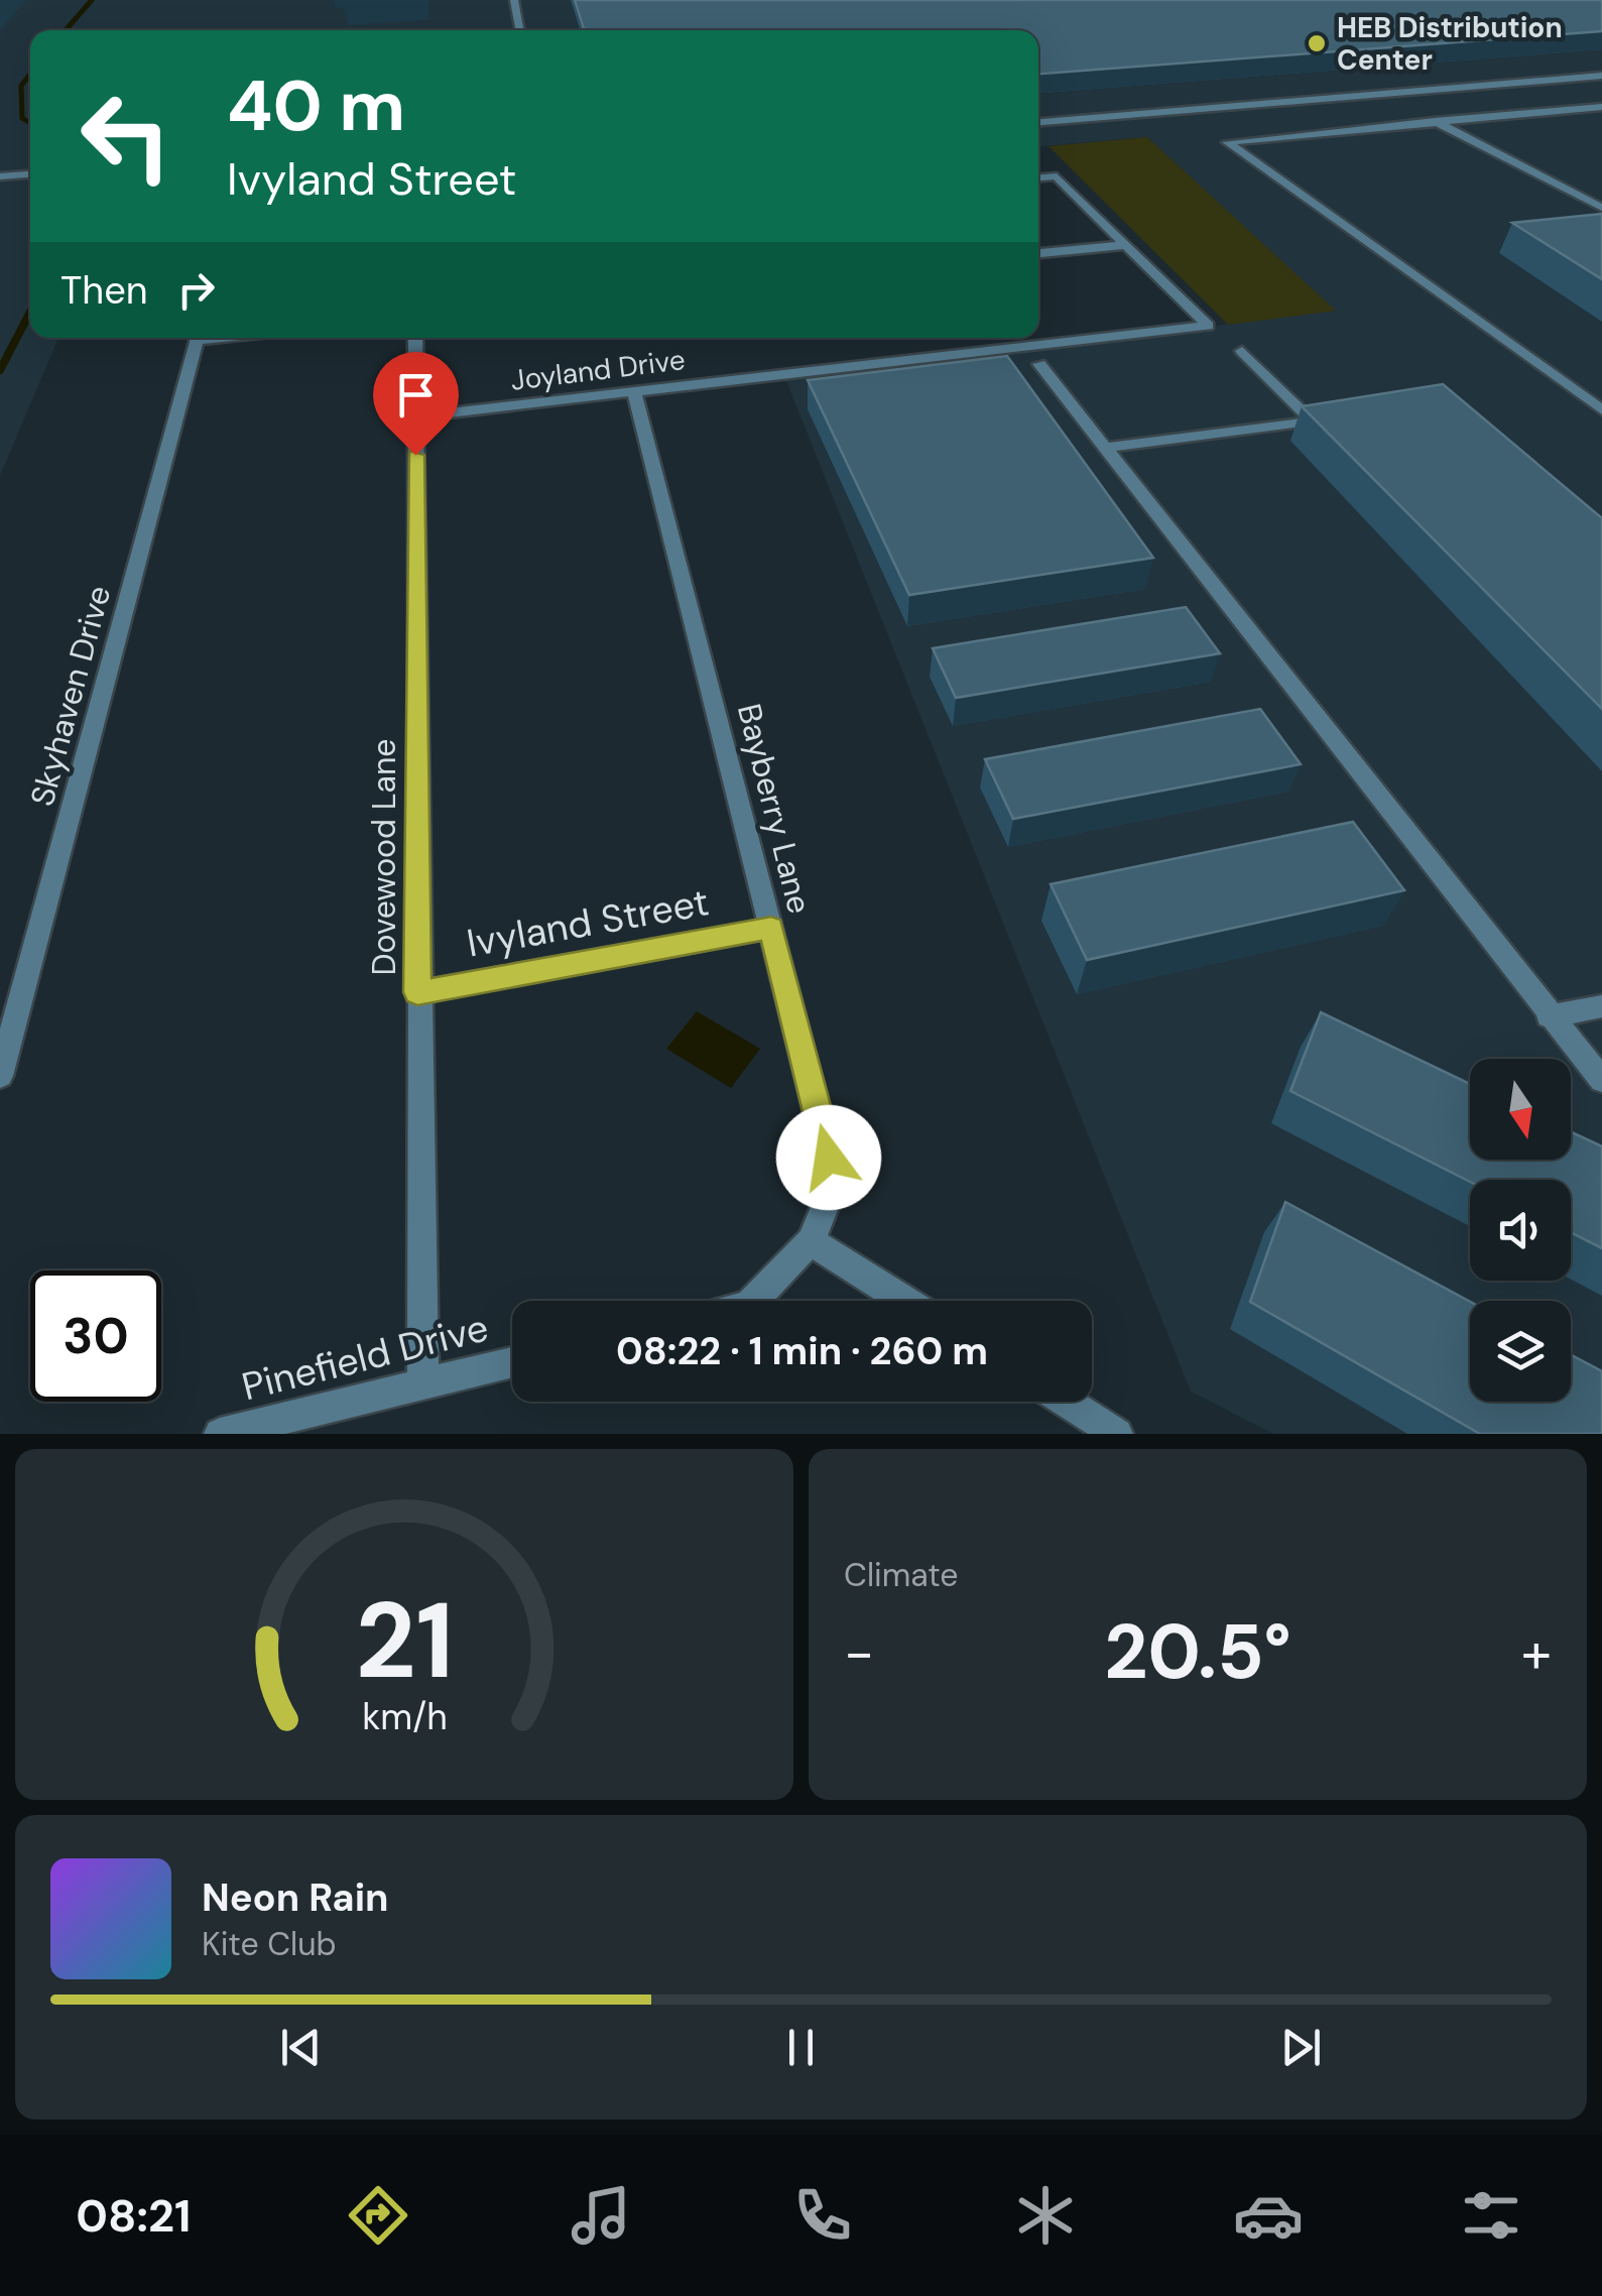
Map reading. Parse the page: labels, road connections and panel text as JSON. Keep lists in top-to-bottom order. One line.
{"streets":{"street":["Joyland Drive","Skyhaven Drive","Bayberry Lane","Dovewood Lane","Ivyland Street","Pinefield Drive"]},"crossings":[["Joyland Drive","Bayberry Lane"],["Joyland Drive","Dovewood Lane"],["Bayberry Lane","Ivyland Street"],["Dovewood Lane","Ivyland Street"],["Dovewood Lane","Pinefield Drive"]],"places":["HEB Distribution Center"],"north":"bottom","page":{"turn":["40 m","Ivyland Street"],"then":"Then","limit":"30","trip":"08:22 · 1 min · 260 m","tile":"Climate","heat":["−","20.5°","+"],"song":["Neon Rain","Kite Club"],"tabs":"08:21","gauge":["21","km/h"]}}
